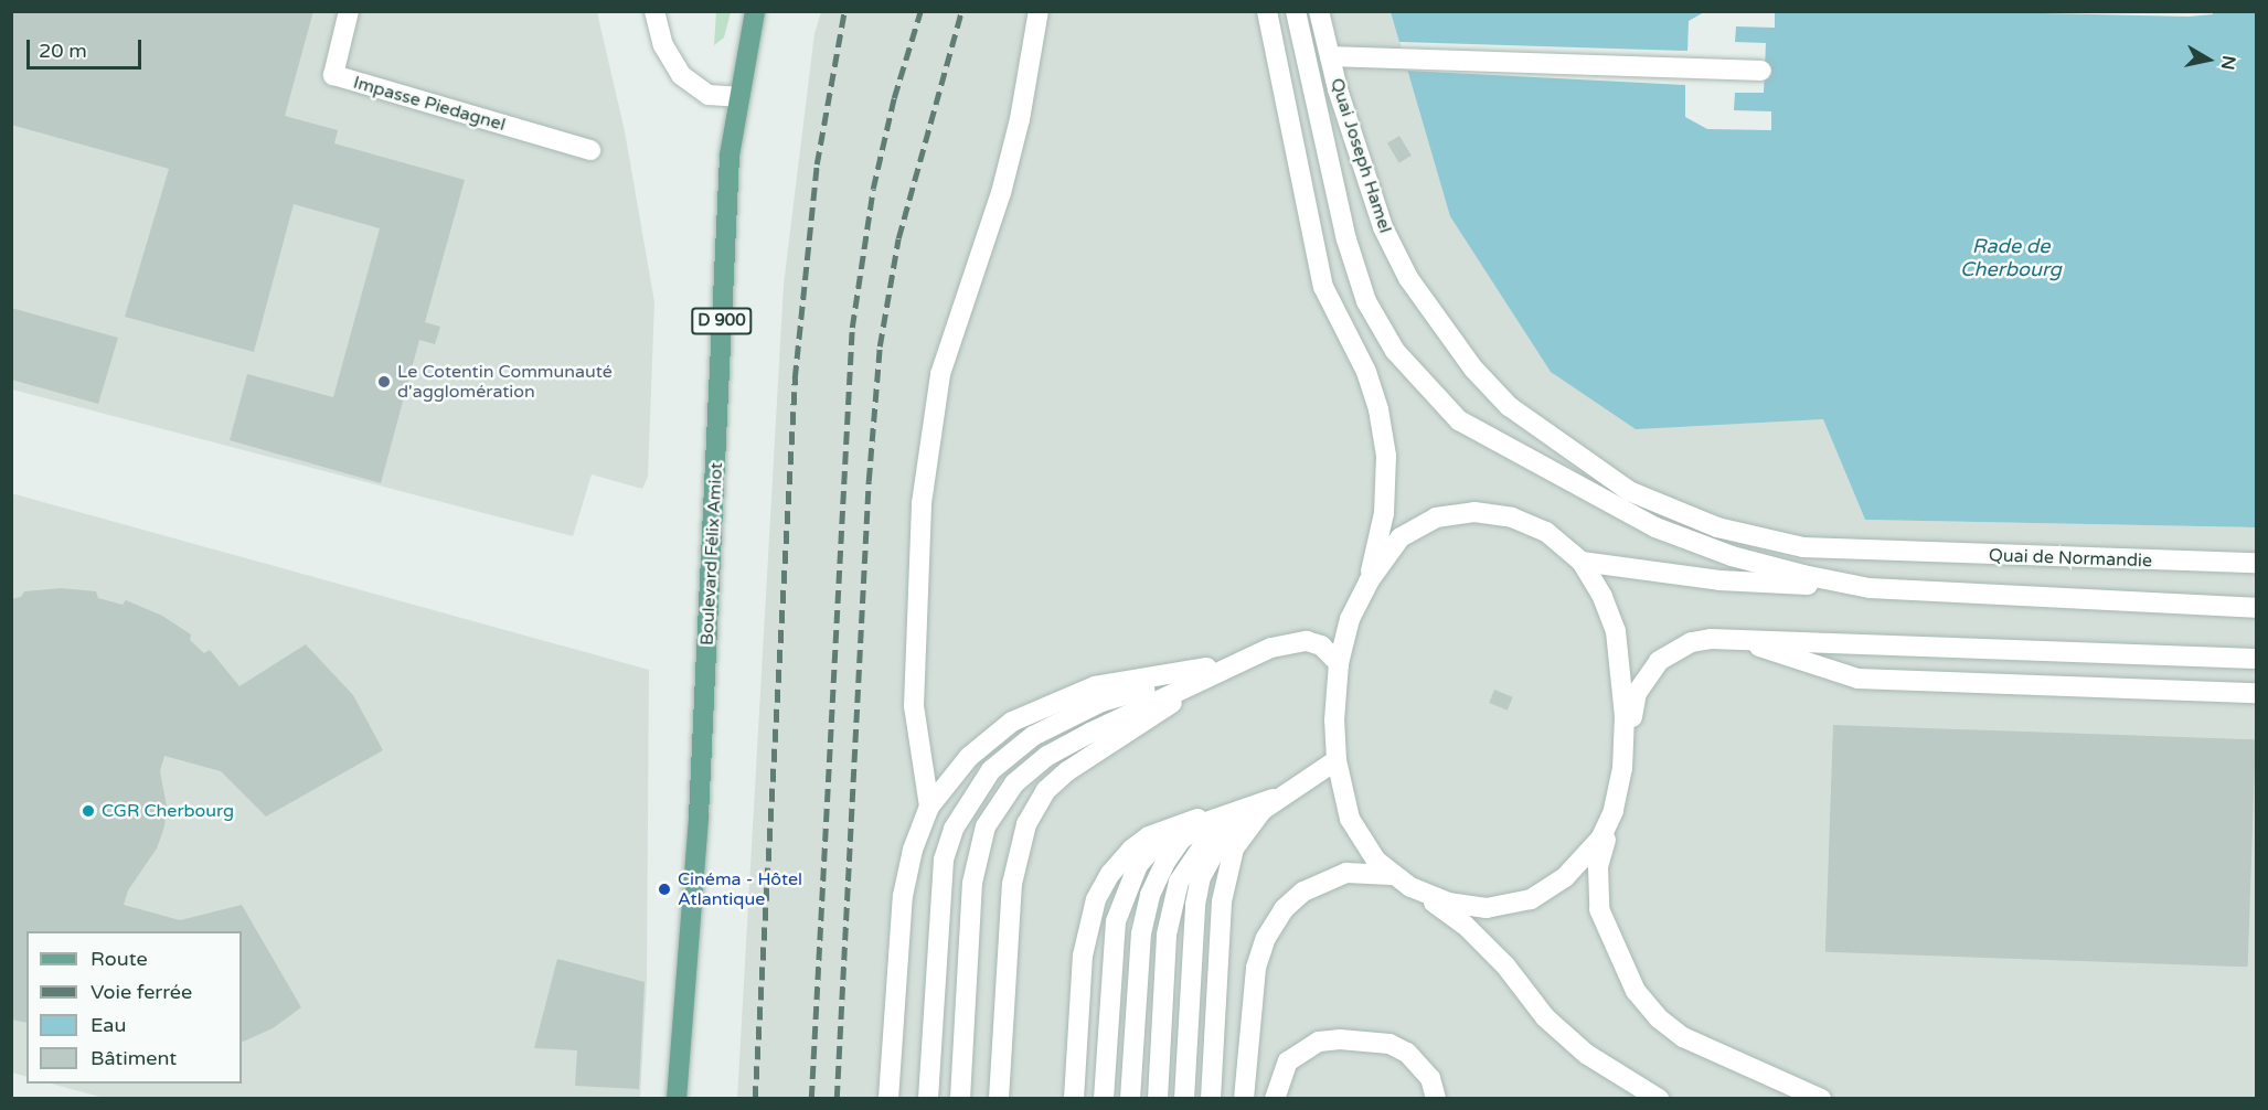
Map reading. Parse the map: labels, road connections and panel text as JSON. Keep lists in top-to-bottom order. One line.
{"streets":{"main road":["D 900","Boulevard Félix Amiot"],"street":["Impasse Piedagnel","Quai Joseph Hamel","Quai de Normandie"]},"crossings":[["Quai Joseph Hamel","Quai de Normandie"]],"water":["Rade de Cherbourg"],"places":["Le Cotentin Communauté d'agglomération","CGR Cherbourg","Cinéma - Hôtel Atlantique"],"legend":["Route","Voie ferrée","Eau","Bâtiment"],"scale_bar":"20 m","north":"right"}
